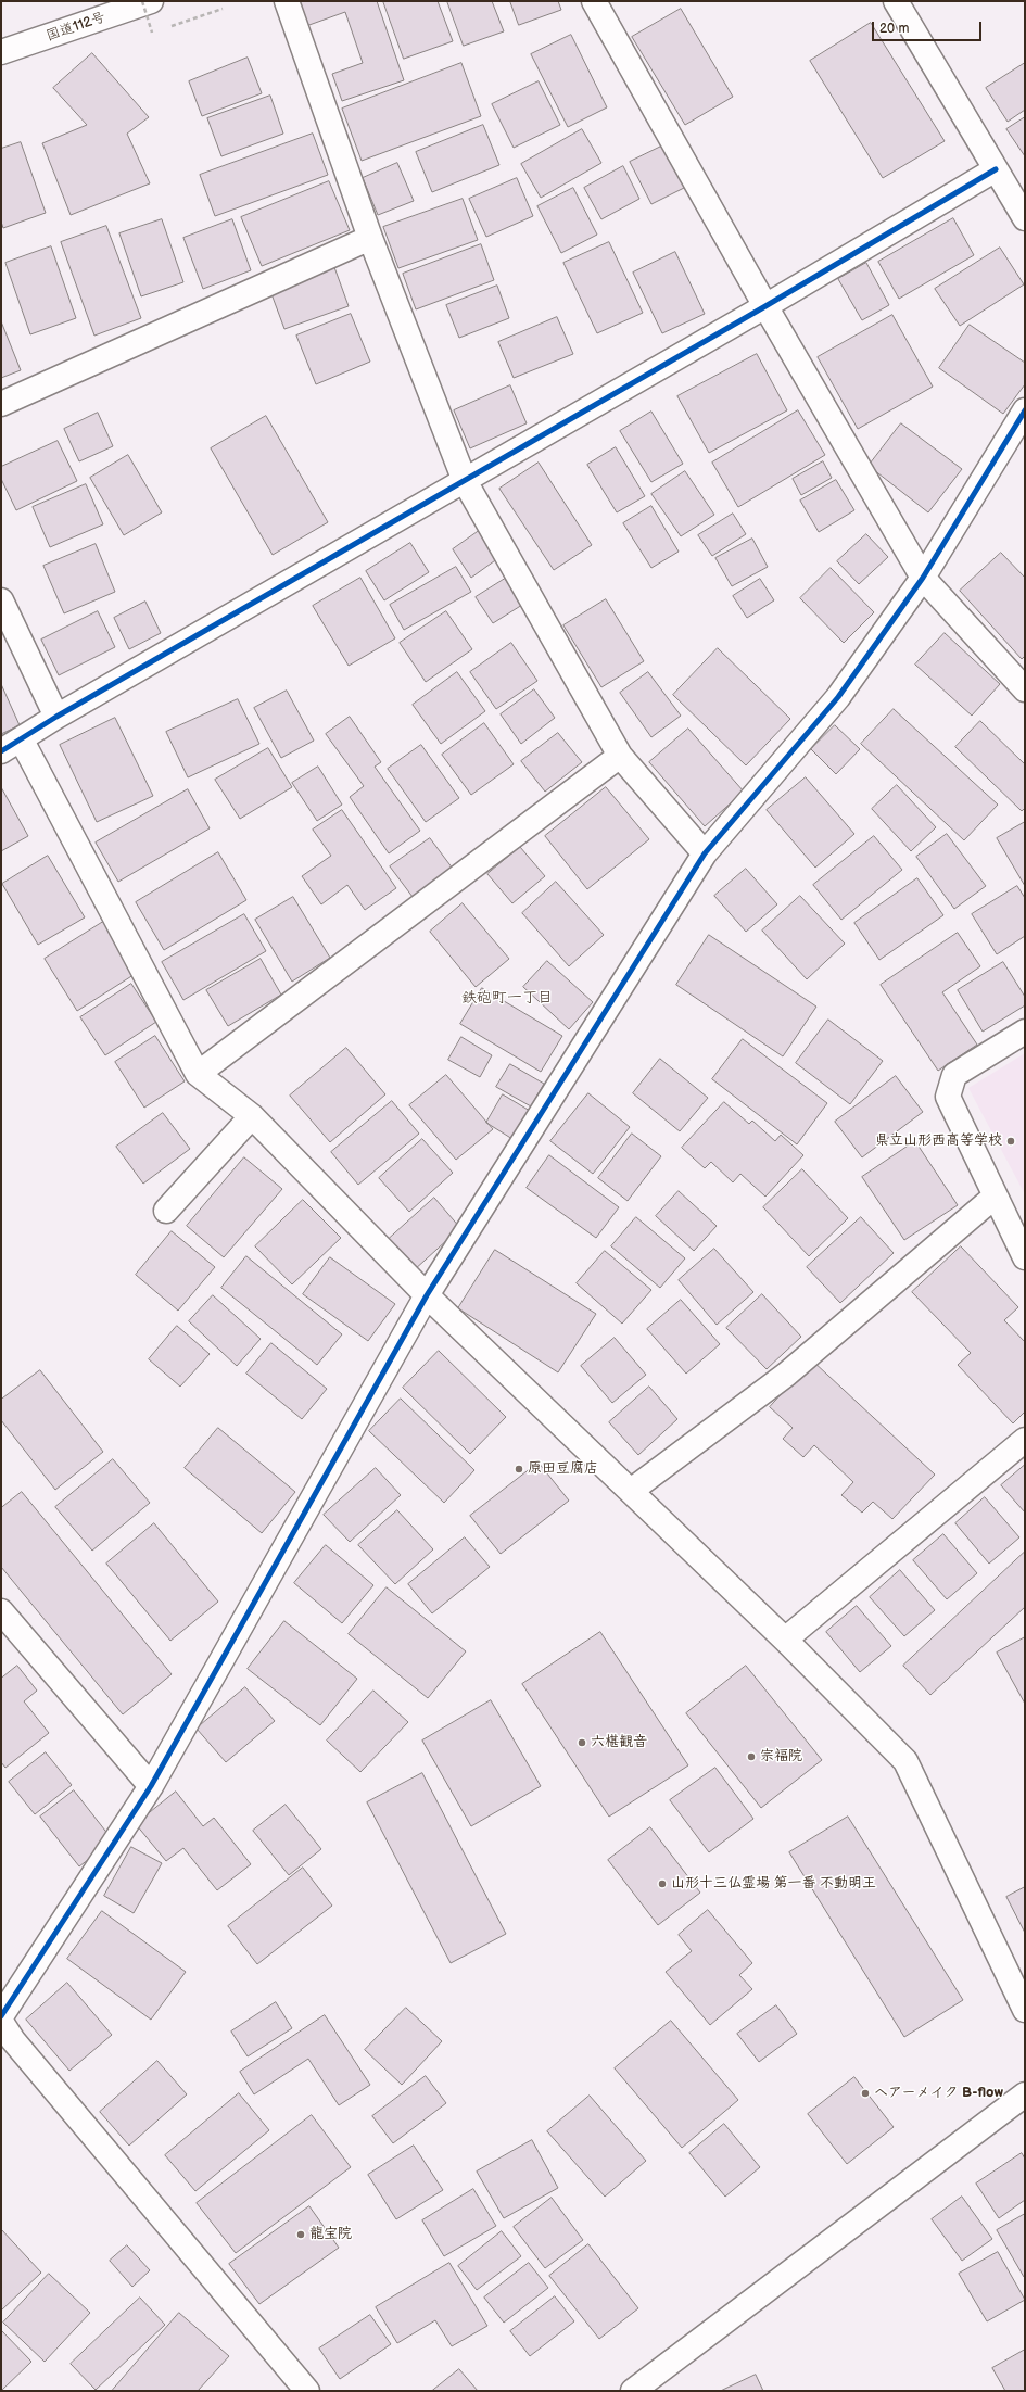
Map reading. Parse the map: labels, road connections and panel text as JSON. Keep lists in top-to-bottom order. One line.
{"streets":{"main road":["国道112号"]},"districts":["鉄砲町一丁目"],"places":["県立山形西高等学校","原田豆腐店","六椹観音","宗福院","山形十三仏霊場 第一番 不動明王","ヘアーメイク B-flow","龍宝院"],"scale_bar":"20 m"}
